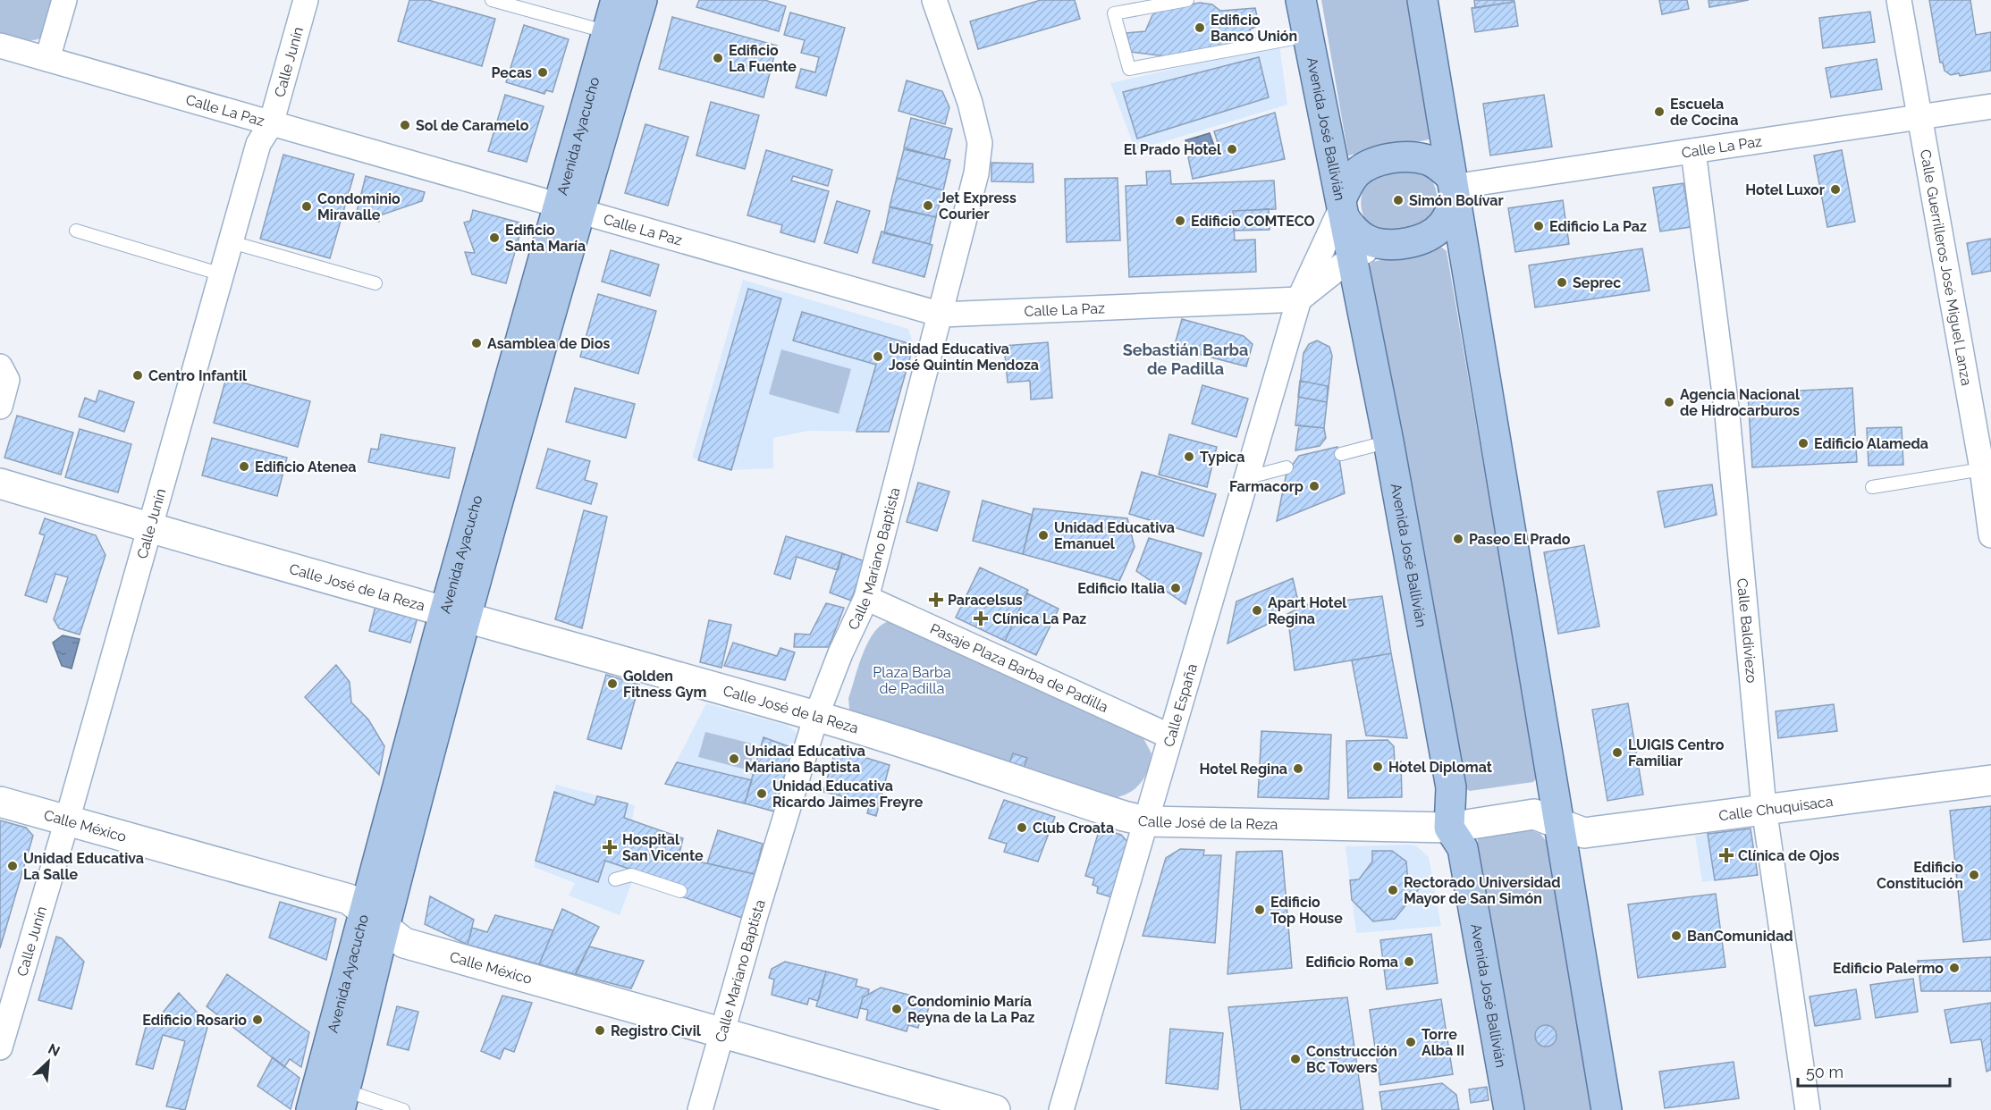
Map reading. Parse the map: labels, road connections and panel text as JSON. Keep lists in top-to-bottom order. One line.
{"streets":{"main road":["Avenida José Ballivián","Avenida Ayacucho","Calle José de la Reza","Calle Chuquisaca","Calle México"],"street":["Calle Junín","Calle La Paz","Calle Guerrilleros José Miguel Lanza","Calle Mariano Baptista","Calle Baldiviezo","Pasaje Plaza Barba de Padilla","Calle España"]},"crossings":[["Calle Junín","Calle La Paz"],["Calle Junín","Calle José de la Reza"],["Calle Junín","Calle México"],["Calle La Paz","Avenida José Ballivián"],["Calle La Paz","Avenida Ayacucho"],["Calle La Paz","Calle Guerrilleros José Miguel Lanza"],["Calle La Paz","Calle Mariano Baptista"],["Calle La Paz","Calle Baldiviezo"],["Calle La Paz","Calle España"],["Avenida José Ballivián","Calle José de la Reza"],["Avenida Ayacucho","Calle José de la Reza"],["Avenida Ayacucho","Calle México"],["Calle Mariano Baptista","Calle José de la Reza"],["Calle Mariano Baptista","Pasaje Plaza Barba de Padilla"],["Calle Mariano Baptista","Calle México"],["Calle José de la Reza","Calle España"],["Calle José de la Reza","Calle Chuquisaca"],["Calle Baldiviezo","Calle Chuquisaca"],["Pasaje Plaza Barba de Padilla","Calle España"]],"districts":["Sebastián Barba de Padilla"],"parks":["Plaza Barba de Padilla"],"places":{"other":["Edificio Banco Unión","Edificio La Fuente","Pecas","Escuela de Cocina","Sol de Caramelo","El Prado Hotel","Hotel Luxor","Simón Bolívar","Jet Express Courier","Condominio Miravalle","Edificio COMTECO","Edificio La Paz","Edificio Santa María","Seprec","Asamblea de Dios","Unidad Educativa José Quintín Mendoza","Centro Infantil","Agencia Nacional de Hidrocarburos","Edificio Alameda","Typica","Edificio Atenea","Farmacorp","Unidad Educativa Emanuel","Paseo El Prado","Edificio Italia","Apart Hotel Regina","Golden Fitness Gym","LUIGIS Centro Familiar","Unidad Educativa Mariano Baptista","Hotel Diplomat","Hotel Regina","Unidad Educativa Ricardo Jaimes Freyre","Club Croata","Unidad Educativa La Salle","Edificio Constitución","Rectorado Universidad Mayor de San Simón","Edificio Top House","BanComunidad","Edificio Roma","Edificio Palermo","Condominio María Reyna de la La Paz","Edificio Rosario","Registro Civil","Torre Alba II","Construcción BC Towers"],"health":["Paracelsus","Clínica La Paz","Hospital San Vicente","Clínica de Ojos"]},"scale_bar":"50 m","north":"top right"}
